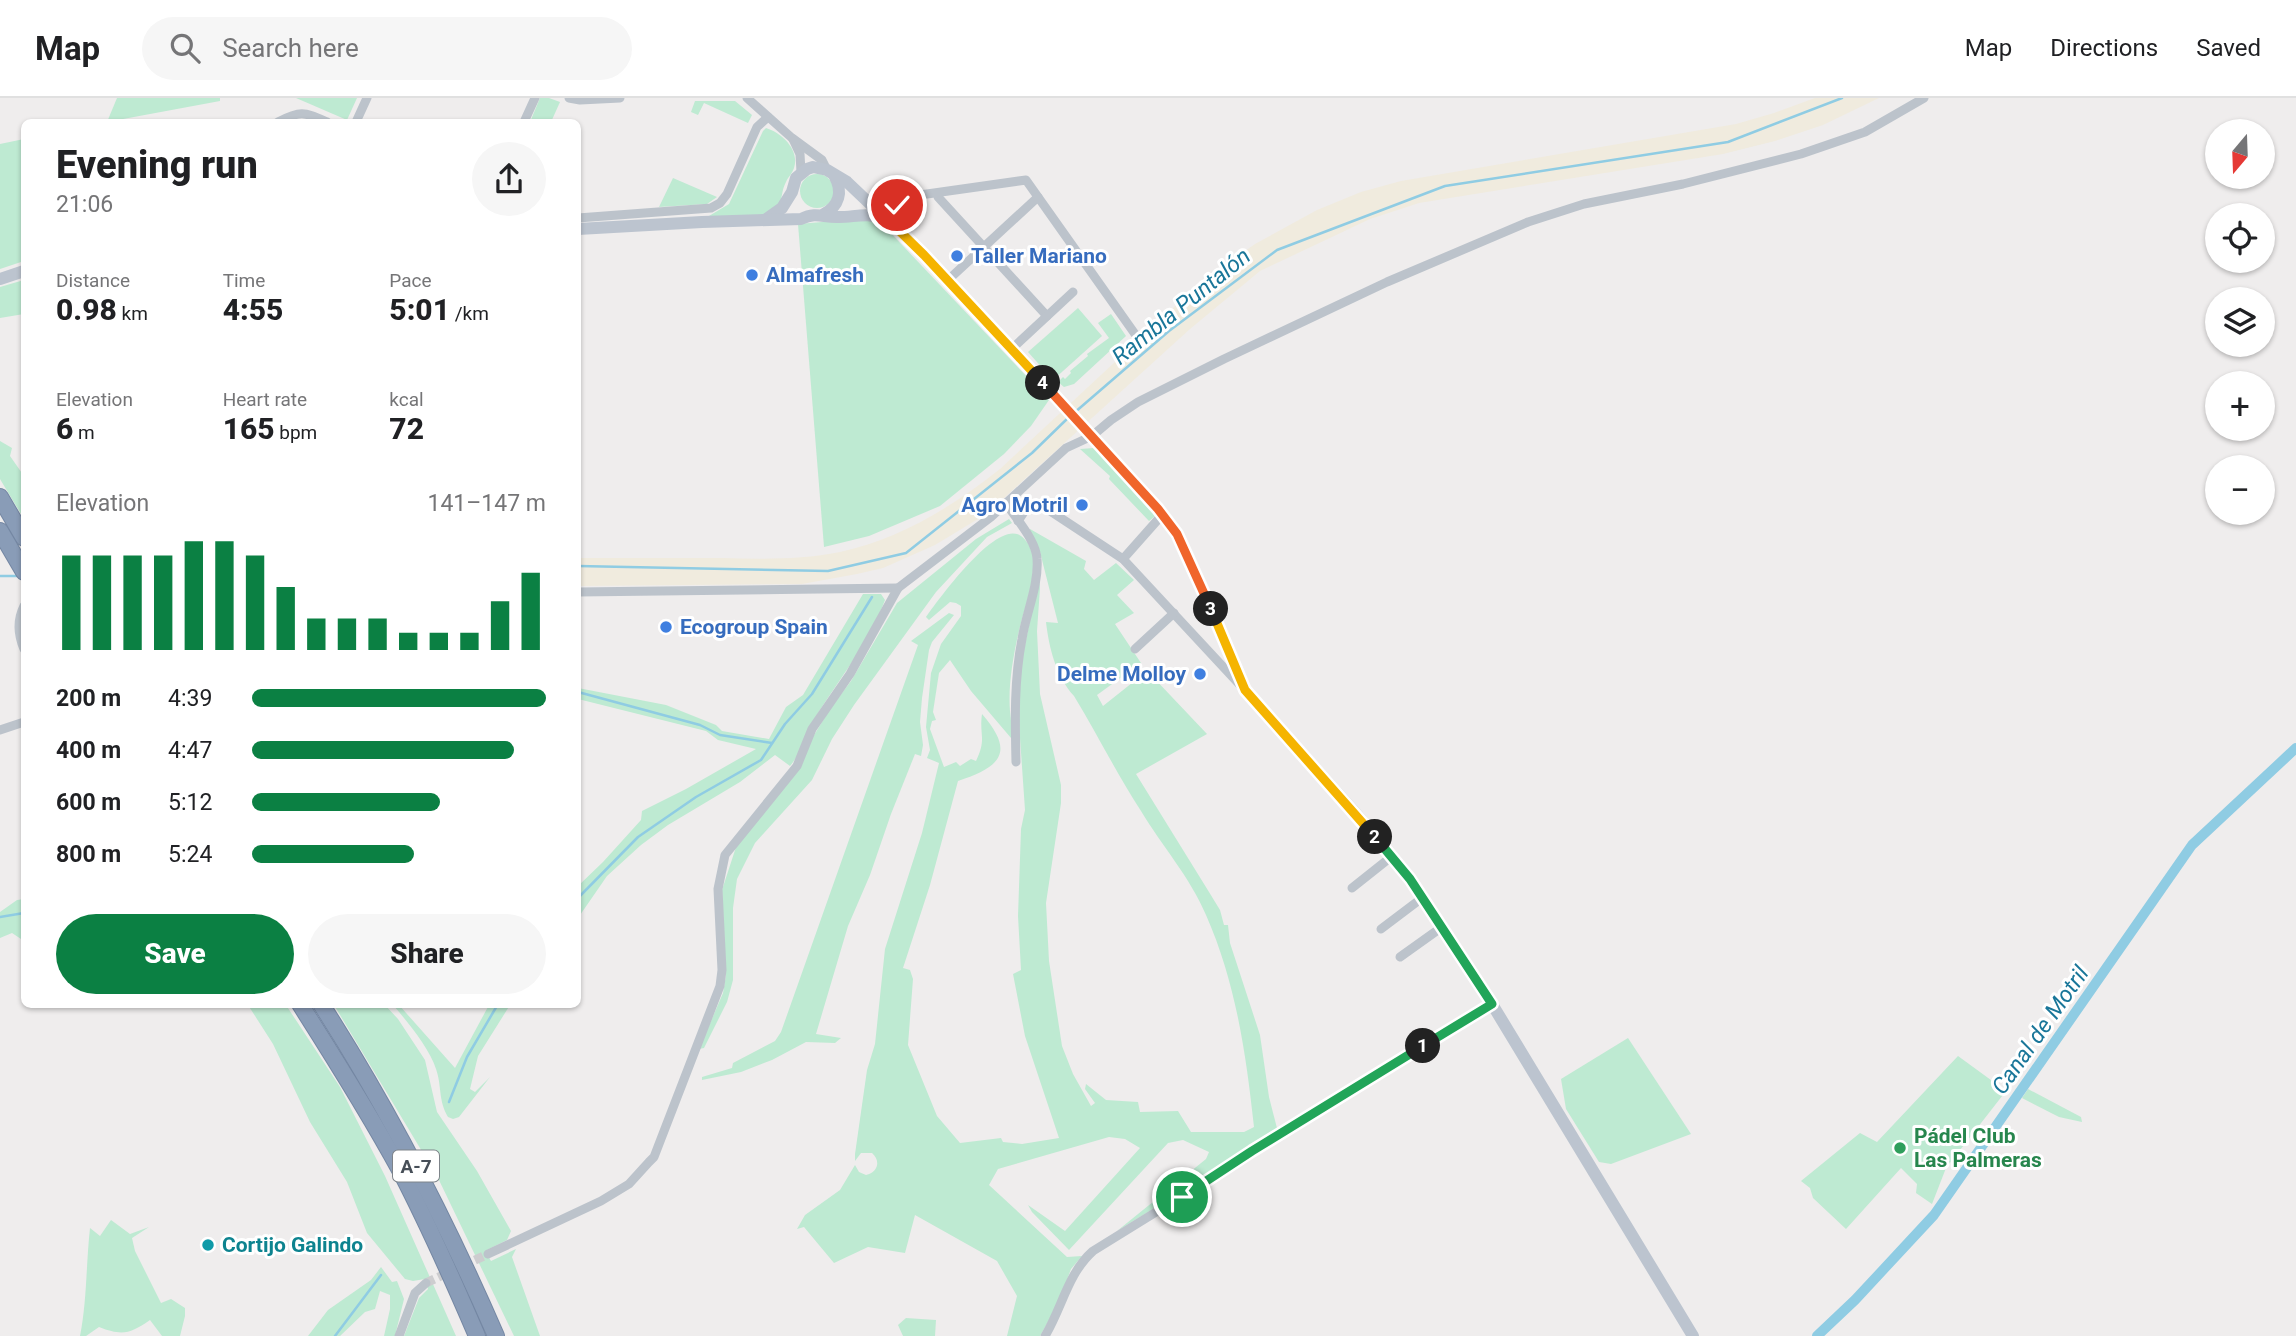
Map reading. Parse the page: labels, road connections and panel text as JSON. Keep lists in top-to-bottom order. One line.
{"streets":{"highway":["A-7"]},"water":["Rambla Puntalón","Canal de Motril"],"places":["Taller Mariano","Almafresh","Agro Motril","Ecogroup Spain","Delme Molloy","Pádel Club Las Palmeras","Cortijo Galindo"],"north":"bottom","page":{"header":"Map","search":"Search here","nav":["Map","Directions","Saved"],"map_buttons":["+","−"],"heading":["Evening run","21:06"],"stats":[["Distance","0.98 km"],["Time","4:55"],["Pace","5:01 /km"],["Elevation","6 m"],["Heart rate","165 bpm"],["kcal","72"]],"pins":["4","3","2","1"],"chart":["Elevation","141–147 m"],"list":[{"name":"200 m","note":"4:39"},{"name":"400 m","note":"4:47"},{"name":"600 m","note":"5:12"},{"name":"800 m","note":"5:24"}],"buttons":["Save","Share"]}}
